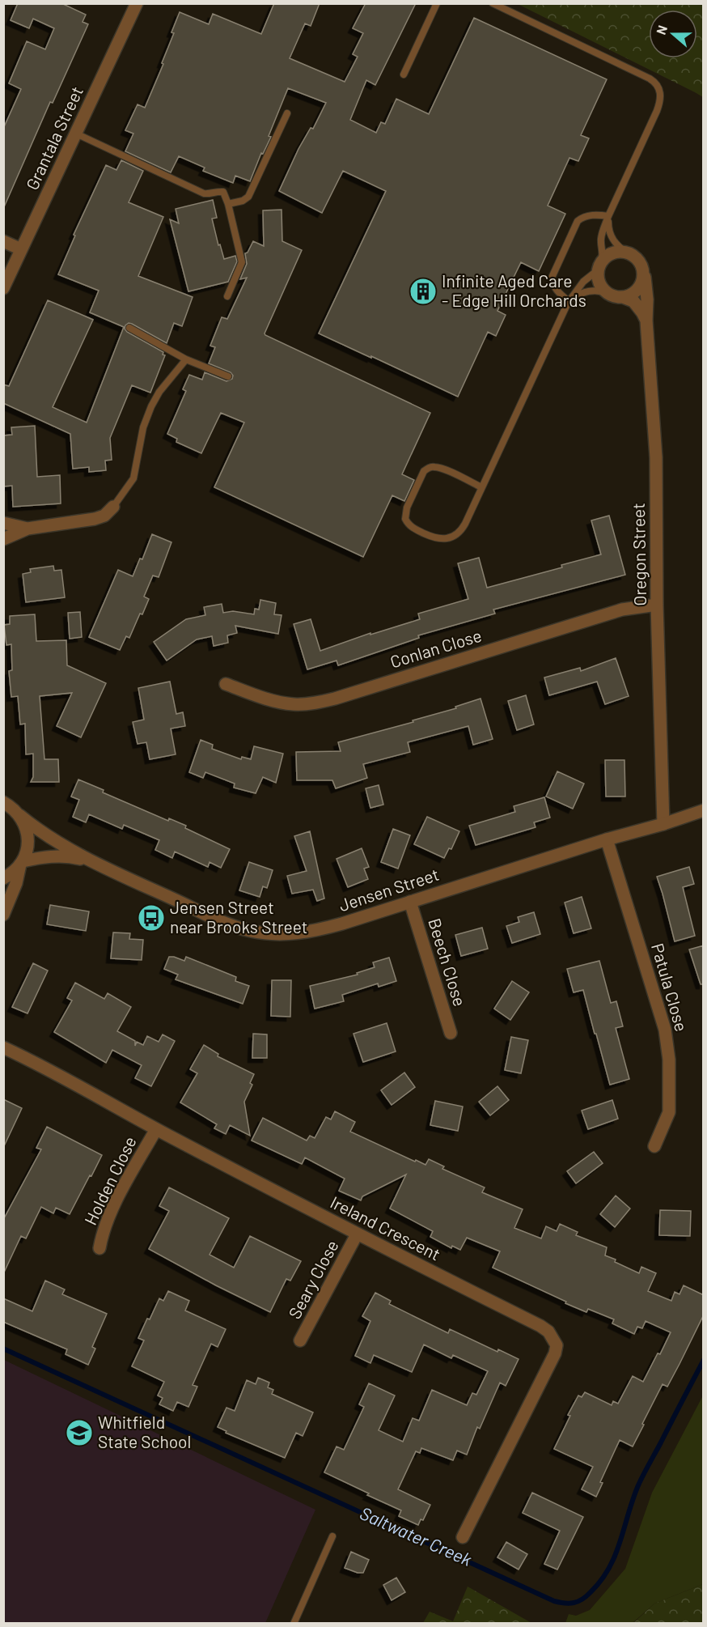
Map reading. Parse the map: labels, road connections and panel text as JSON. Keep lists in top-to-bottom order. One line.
{"streets":{"street":["Grantala Street","Oregon Street","Conlan Close","Jensen Street","Beech Close","Patula Close","Holden Close","Ireland Crescent","Seary Close"]},"crossings":[["Oregon Street","Conlan Close"],["Oregon Street","Jensen Street"],["Jensen Street","Beech Close"],["Jensen Street","Patula Close"],["Holden Close","Ireland Crescent"],["Ireland Crescent","Seary Close"]],"water":["Saltwater Creek"],"places":{"building":["Infinite Aged Care - Edge Hill Orchards"],"bus stop":["Jensen Street near Brooks Street"],"school or university":["Whitfield State School"]},"north":"left"}
